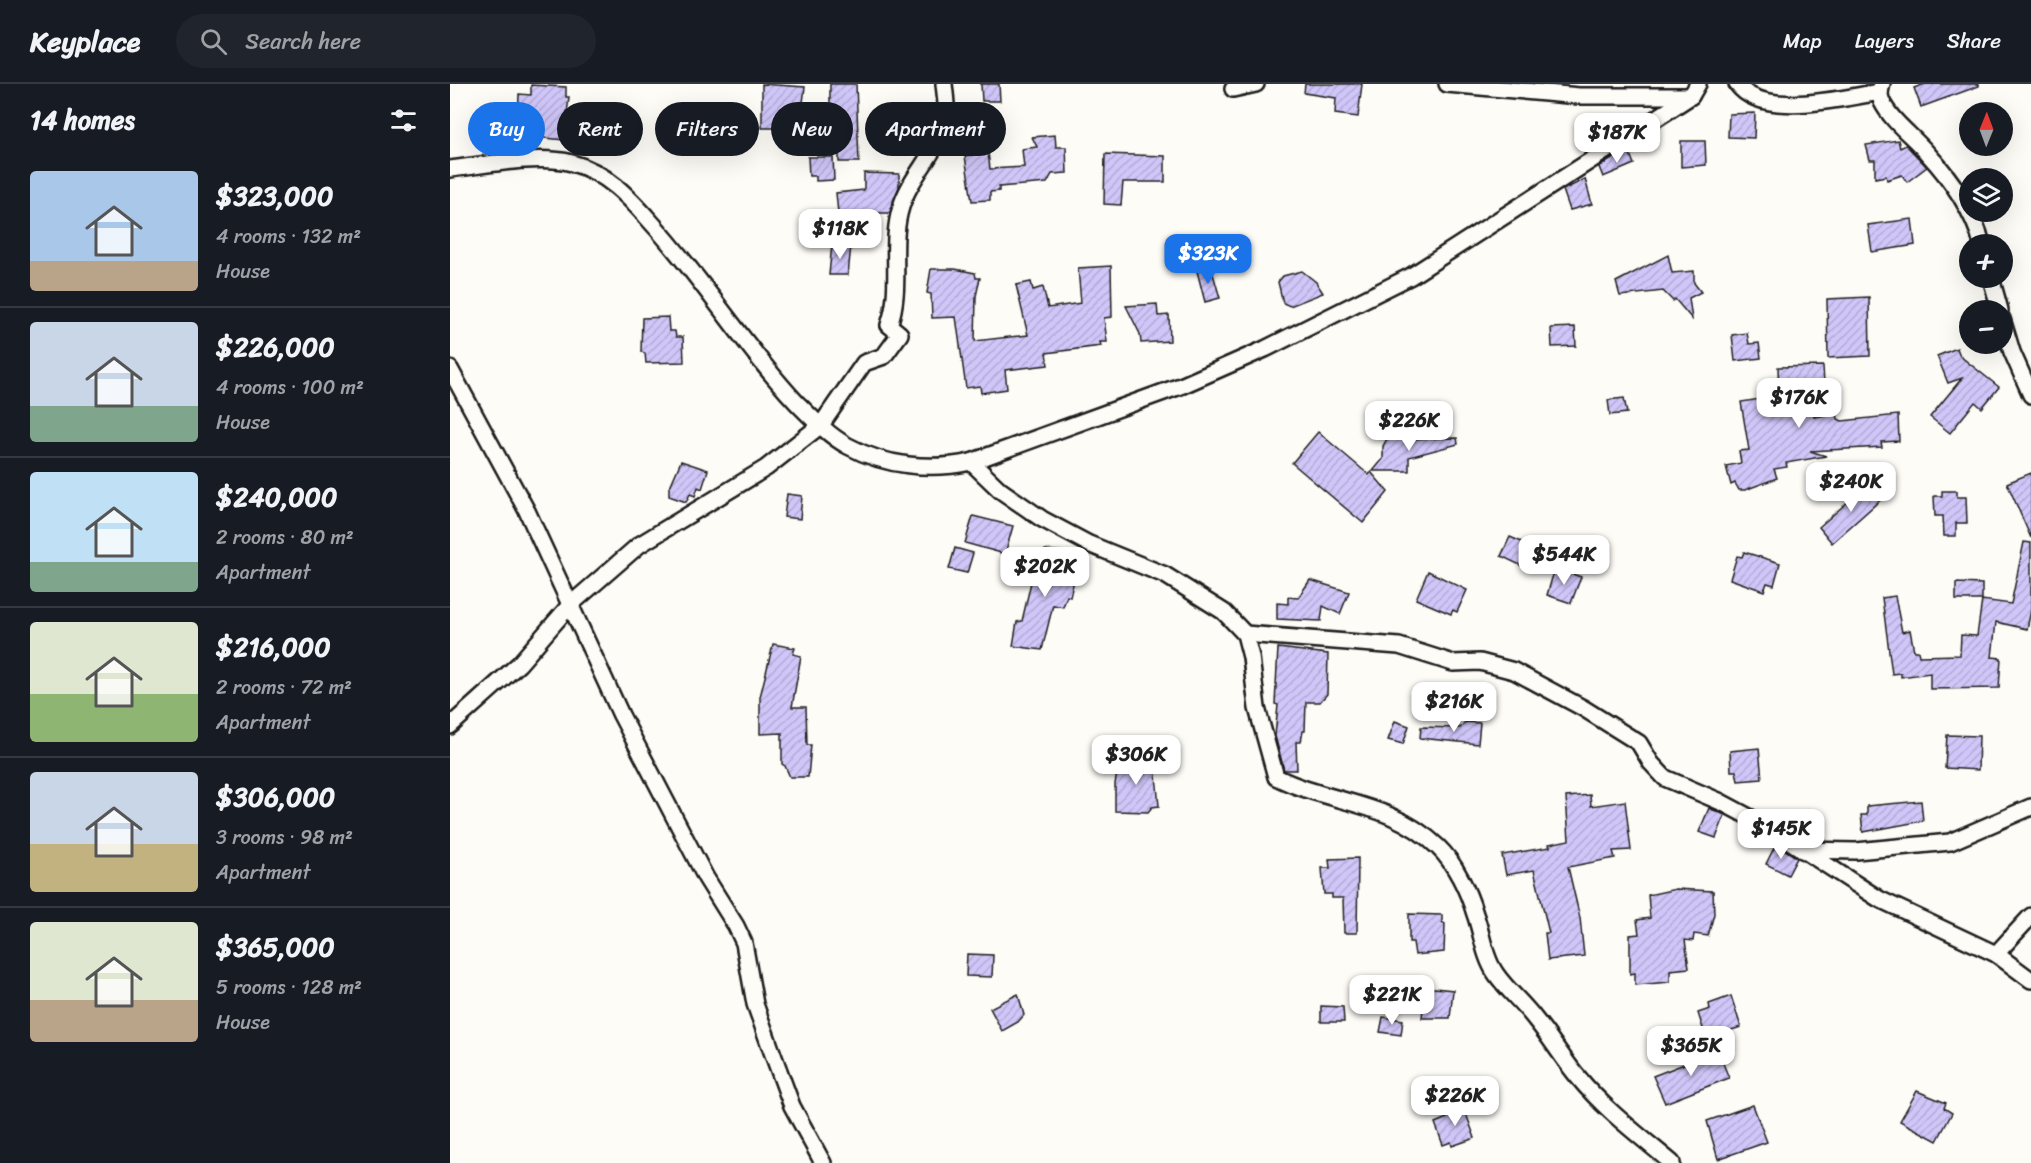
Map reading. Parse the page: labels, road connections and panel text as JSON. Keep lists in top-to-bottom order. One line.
{"north":"top","page":{"header":"Keyplace","search":"Search here","nav":["Map","Layers","Share"],"heading":"14 homes","map_buttons":["+","−"],"chip":["Buy","Rent","Filters","New","Apartment"],"price":["$187K","$118K","$323K","$176K","$226K","$240K","$544K","$202K","$216K","$306K","$145K","$221K","$365K","$226K"],"list":[{"name":"$323,000","note":"4 rooms · 132 m² · House"},{"name":"$226,000","note":"4 rooms · 100 m² · House"},{"name":"$240,000","note":"2 rooms · 80 m² · Apartment"},{"name":"$216,000","note":"2 rooms · 72 m² · Apartment"},{"name":"$306,000","note":"3 rooms · 98 m² · Apartment"},{"name":"$365,000","note":"5 rooms · 128 m² · House"}]}}
